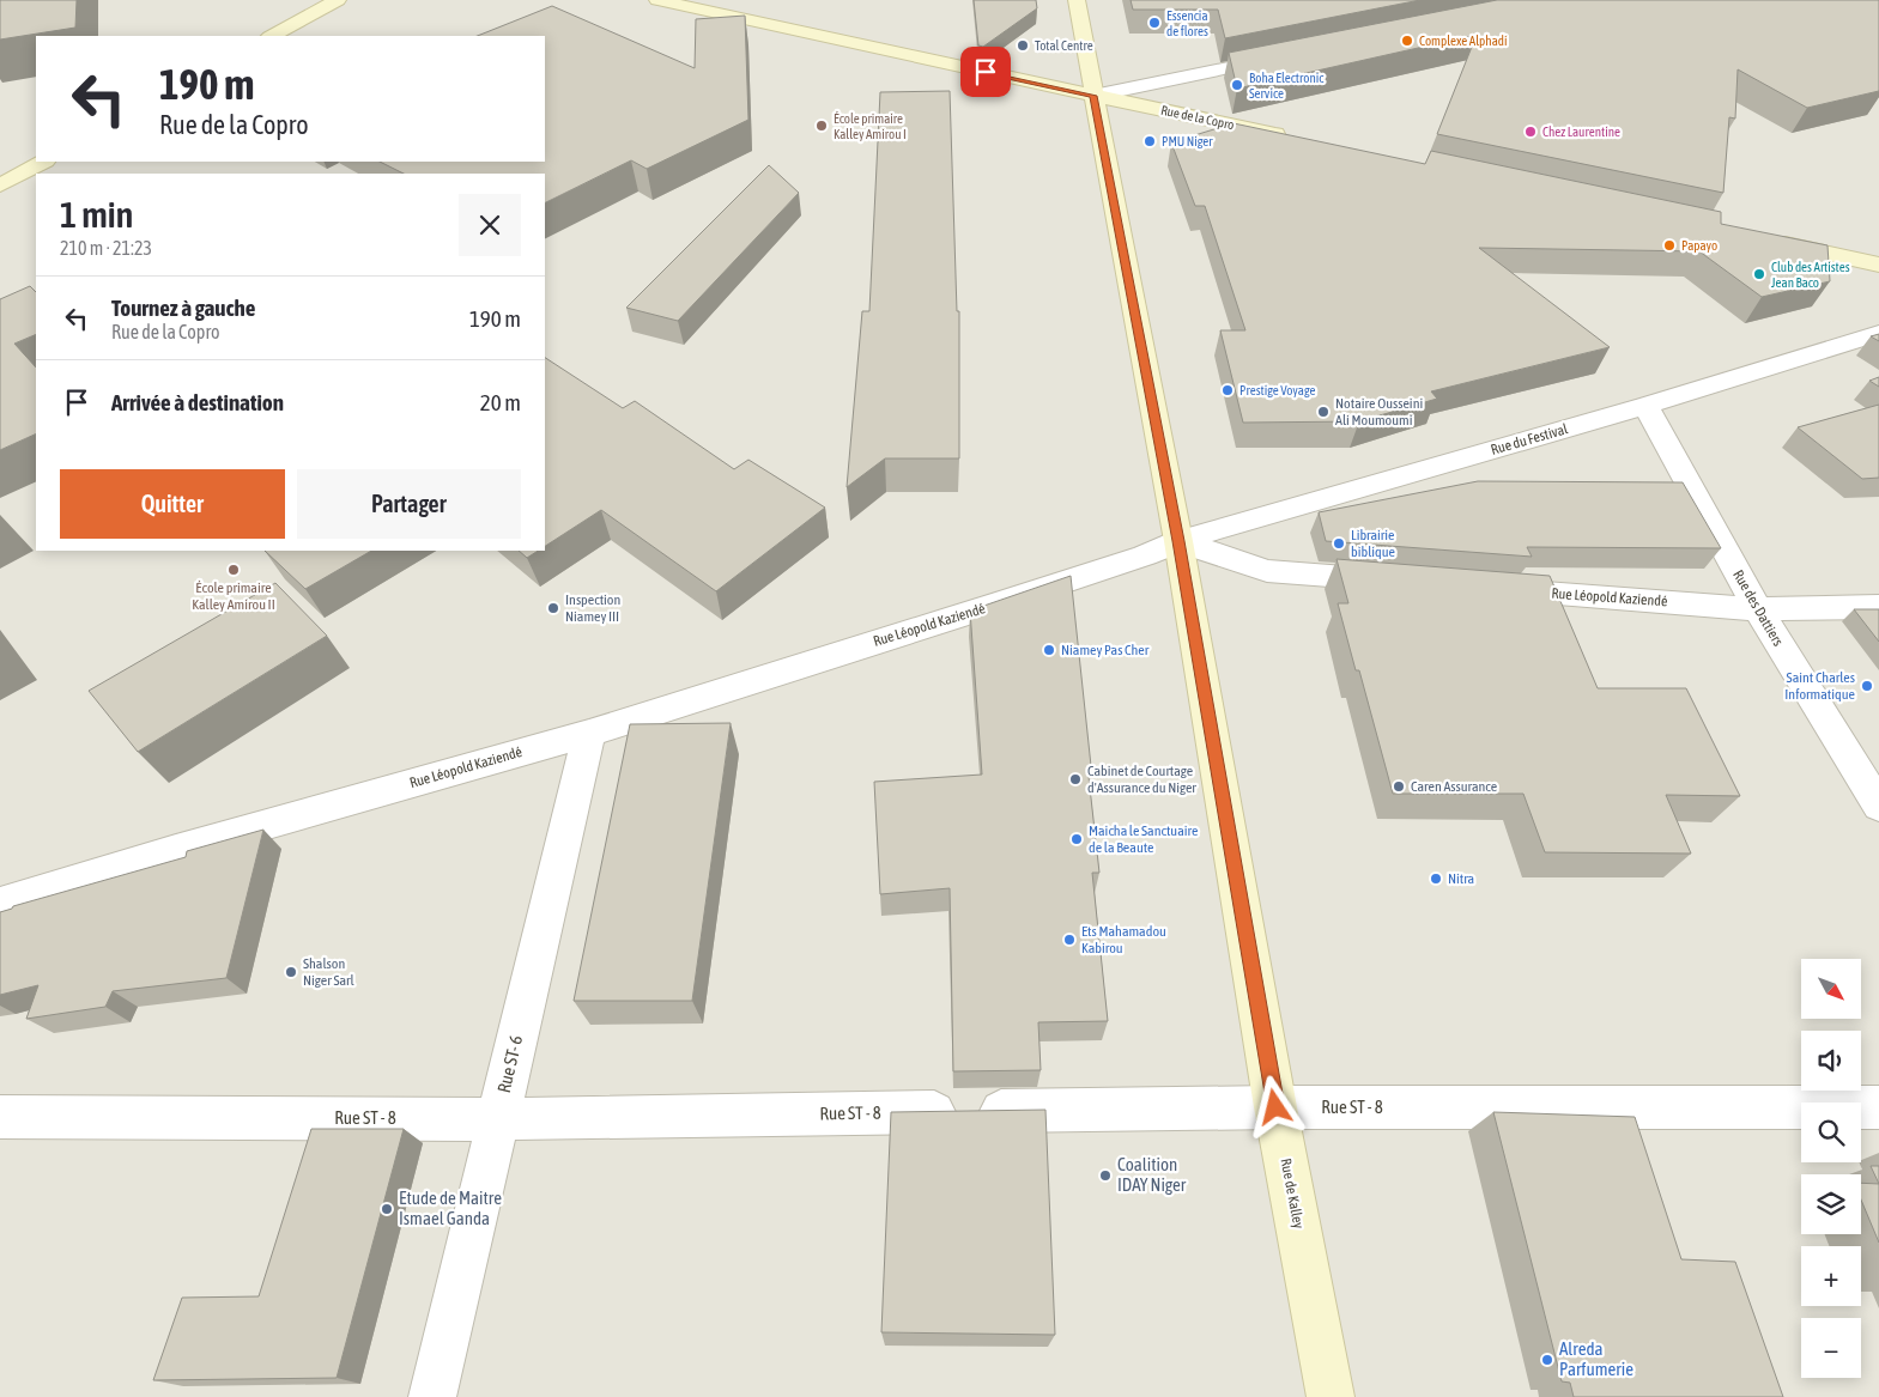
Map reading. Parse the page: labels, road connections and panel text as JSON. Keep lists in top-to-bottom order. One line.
{"streets":{"street":["Rue de la Copro","Rue du Festival","Rue Léopold Kaziendé","Rue des Dattiers","Rue ST- 6","Rue ST - 8","Rue de Kalley"]},"crossings":[["Rue de la Copro","Rue de Kalley"],["Rue du Festival","Rue Léopold Kaziendé"],["Rue du Festival","Rue des Dattiers"],["Rue du Festival","Rue de Kalley"],["Rue Léopold Kaziendé","Rue des Dattiers"],["Rue Léopold Kaziendé","Rue ST- 6"],["Rue Léopold Kaziendé","Rue de Kalley"],["Rue ST- 6","Rue ST - 8"],["Rue ST - 8","Rue de Kalley"]],"places":["Essencia de flores","Complexe Alphadi","Total Centre","Boha Electronic Service","École primaire Kalley Amirou I","Chez Laurentine","PMU Niger","Papayo","Club des Artistes Jean Baco","Prestige Voyage","Notaire Ousseini Ali Moumoumi","Librairie biblique","École primaire Kalley Amirou II","Inspection Niamey III","Niamey Pas Cher","Saint Charles Informatique","Cabinet de Courtage d'Assurance du Niger","Caren Assurance","Maicha le Sanctuaire de la Beaute","Nitra","Ets Mahamadou Kabirou","Shalson Niger Sarl","Coalition IDAY Niger","Etude de Maitre Ismael Ganda","Alreda Parfumerie"],"north":"bottom right","page":{"turn":["190 m","Rue de la Copro"],"heading":["1 min","210 m · 21:23"],"list":[{"name":"Tournez à gauche","note":"Rue de la Copro","value":"190 m"},{"name":"Arrivée à destination","value":"20 m"}],"buttons":["Quitter","Partager"],"map_buttons":["+","−"]}}
